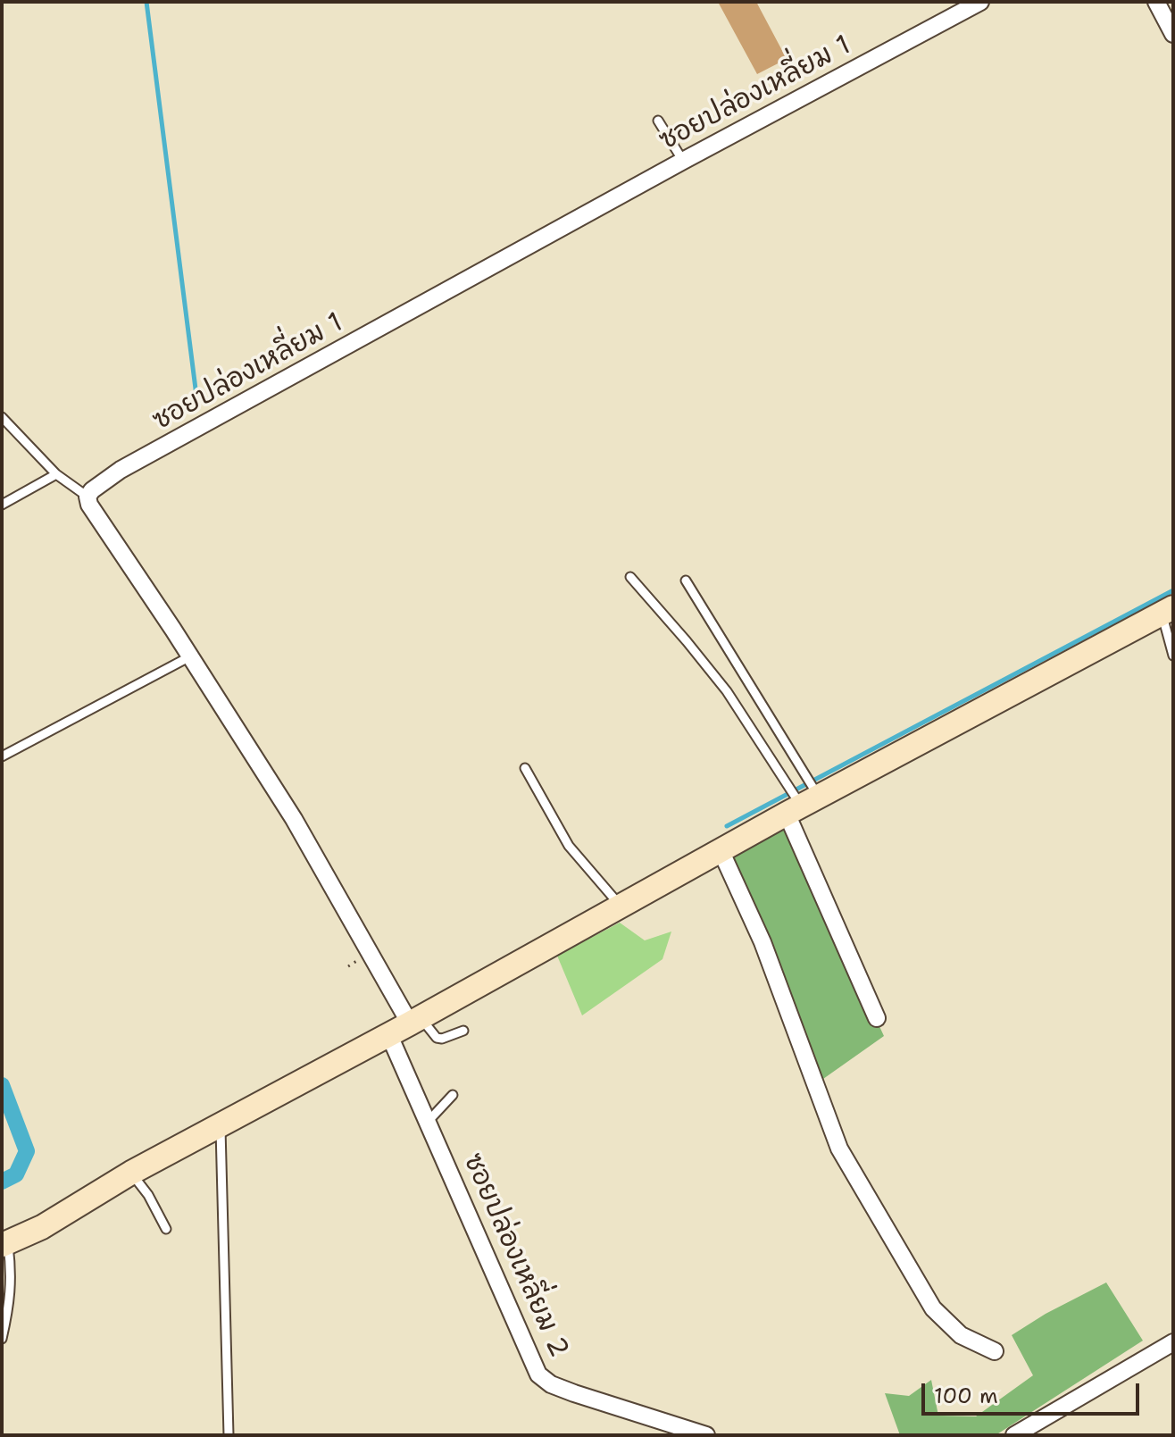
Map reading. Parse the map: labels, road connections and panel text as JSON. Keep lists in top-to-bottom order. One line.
{"streets":{"street":["ซอยปล่องเหลี่ยม 1","ซอยปล่องเหลี่ยม 2"]},"scale_bar":"100 m"}
